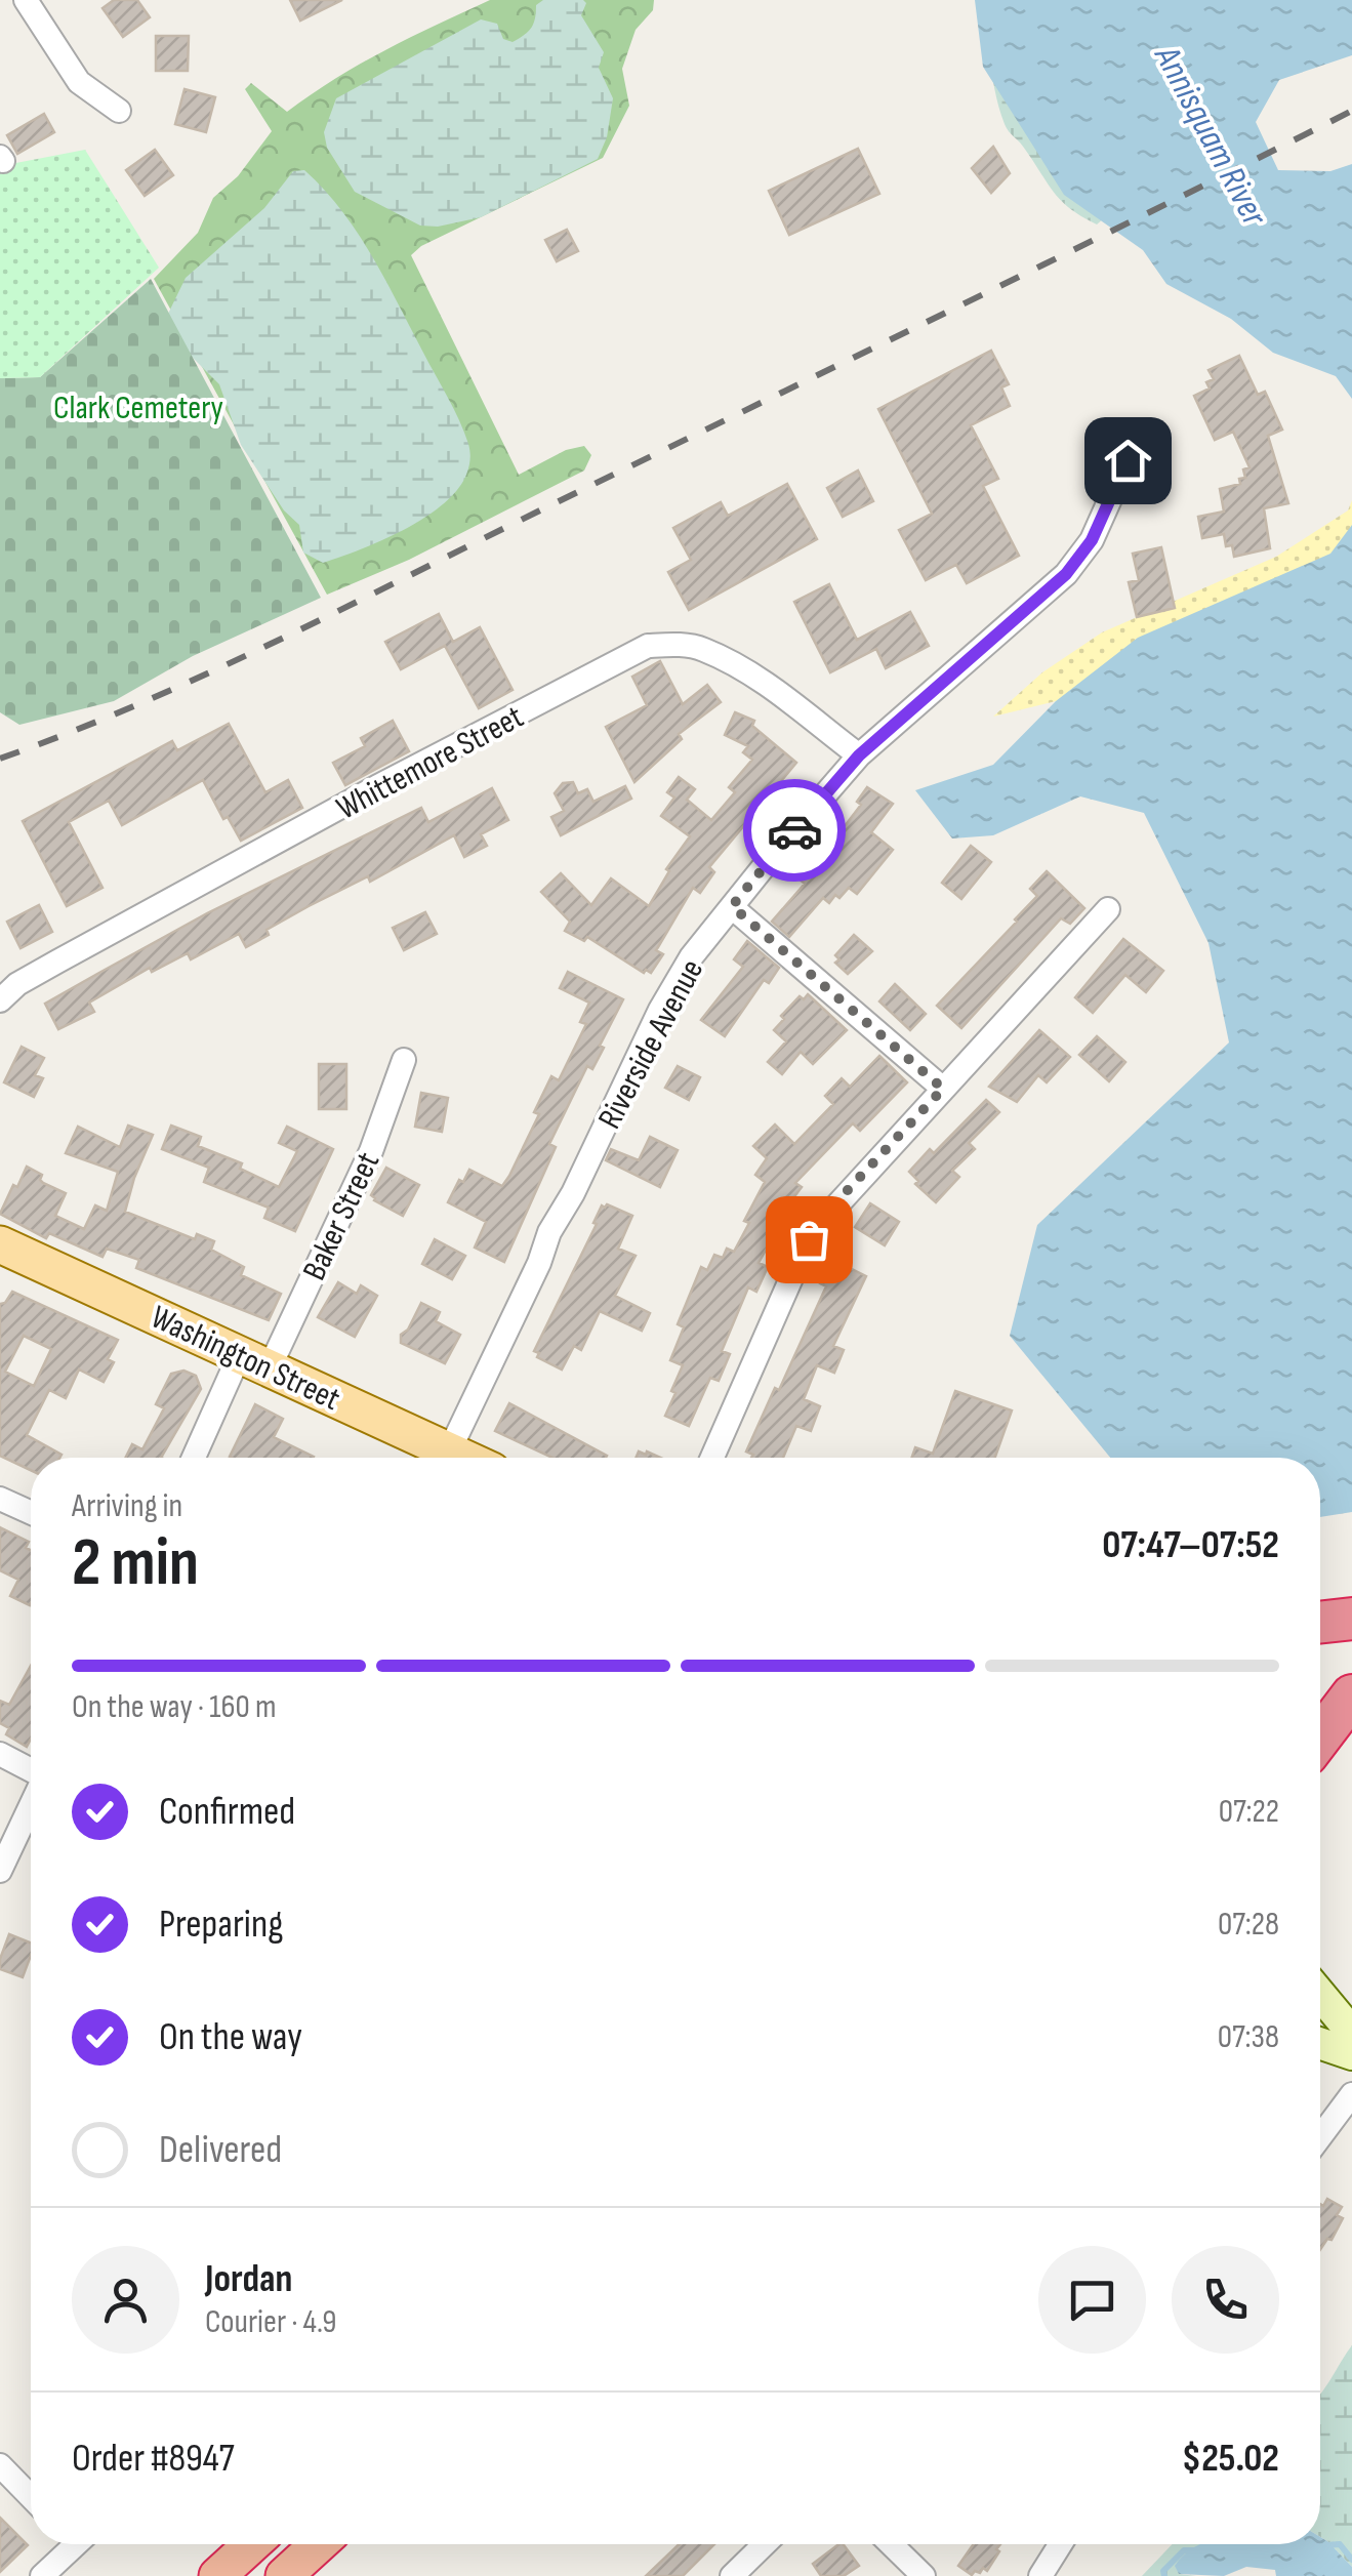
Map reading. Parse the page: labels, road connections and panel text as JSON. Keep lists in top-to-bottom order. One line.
{"streets":{"main road":["Washington Street"],"street":["Whittemore Street","Riverside Avenue","Baker Street"]},"crossings":[["Whittemore Street","Riverside Avenue"],["Riverside Avenue","Washington Street"],["Baker Street","Washington Street"]],"water":["Annisquam River"],"parks":["Clark Cemetery"],"page":{"heading":["2 min","Arriving in","07:47–07:52"],"panel":["Jordan","Courier · 4.9","Order #8947","$25.02"],"bar":"On the way · 160 m","list":[["Confirmed","07:22"],["Preparing","07:28"],["On the way","07:38"],"Delivered"]}}
